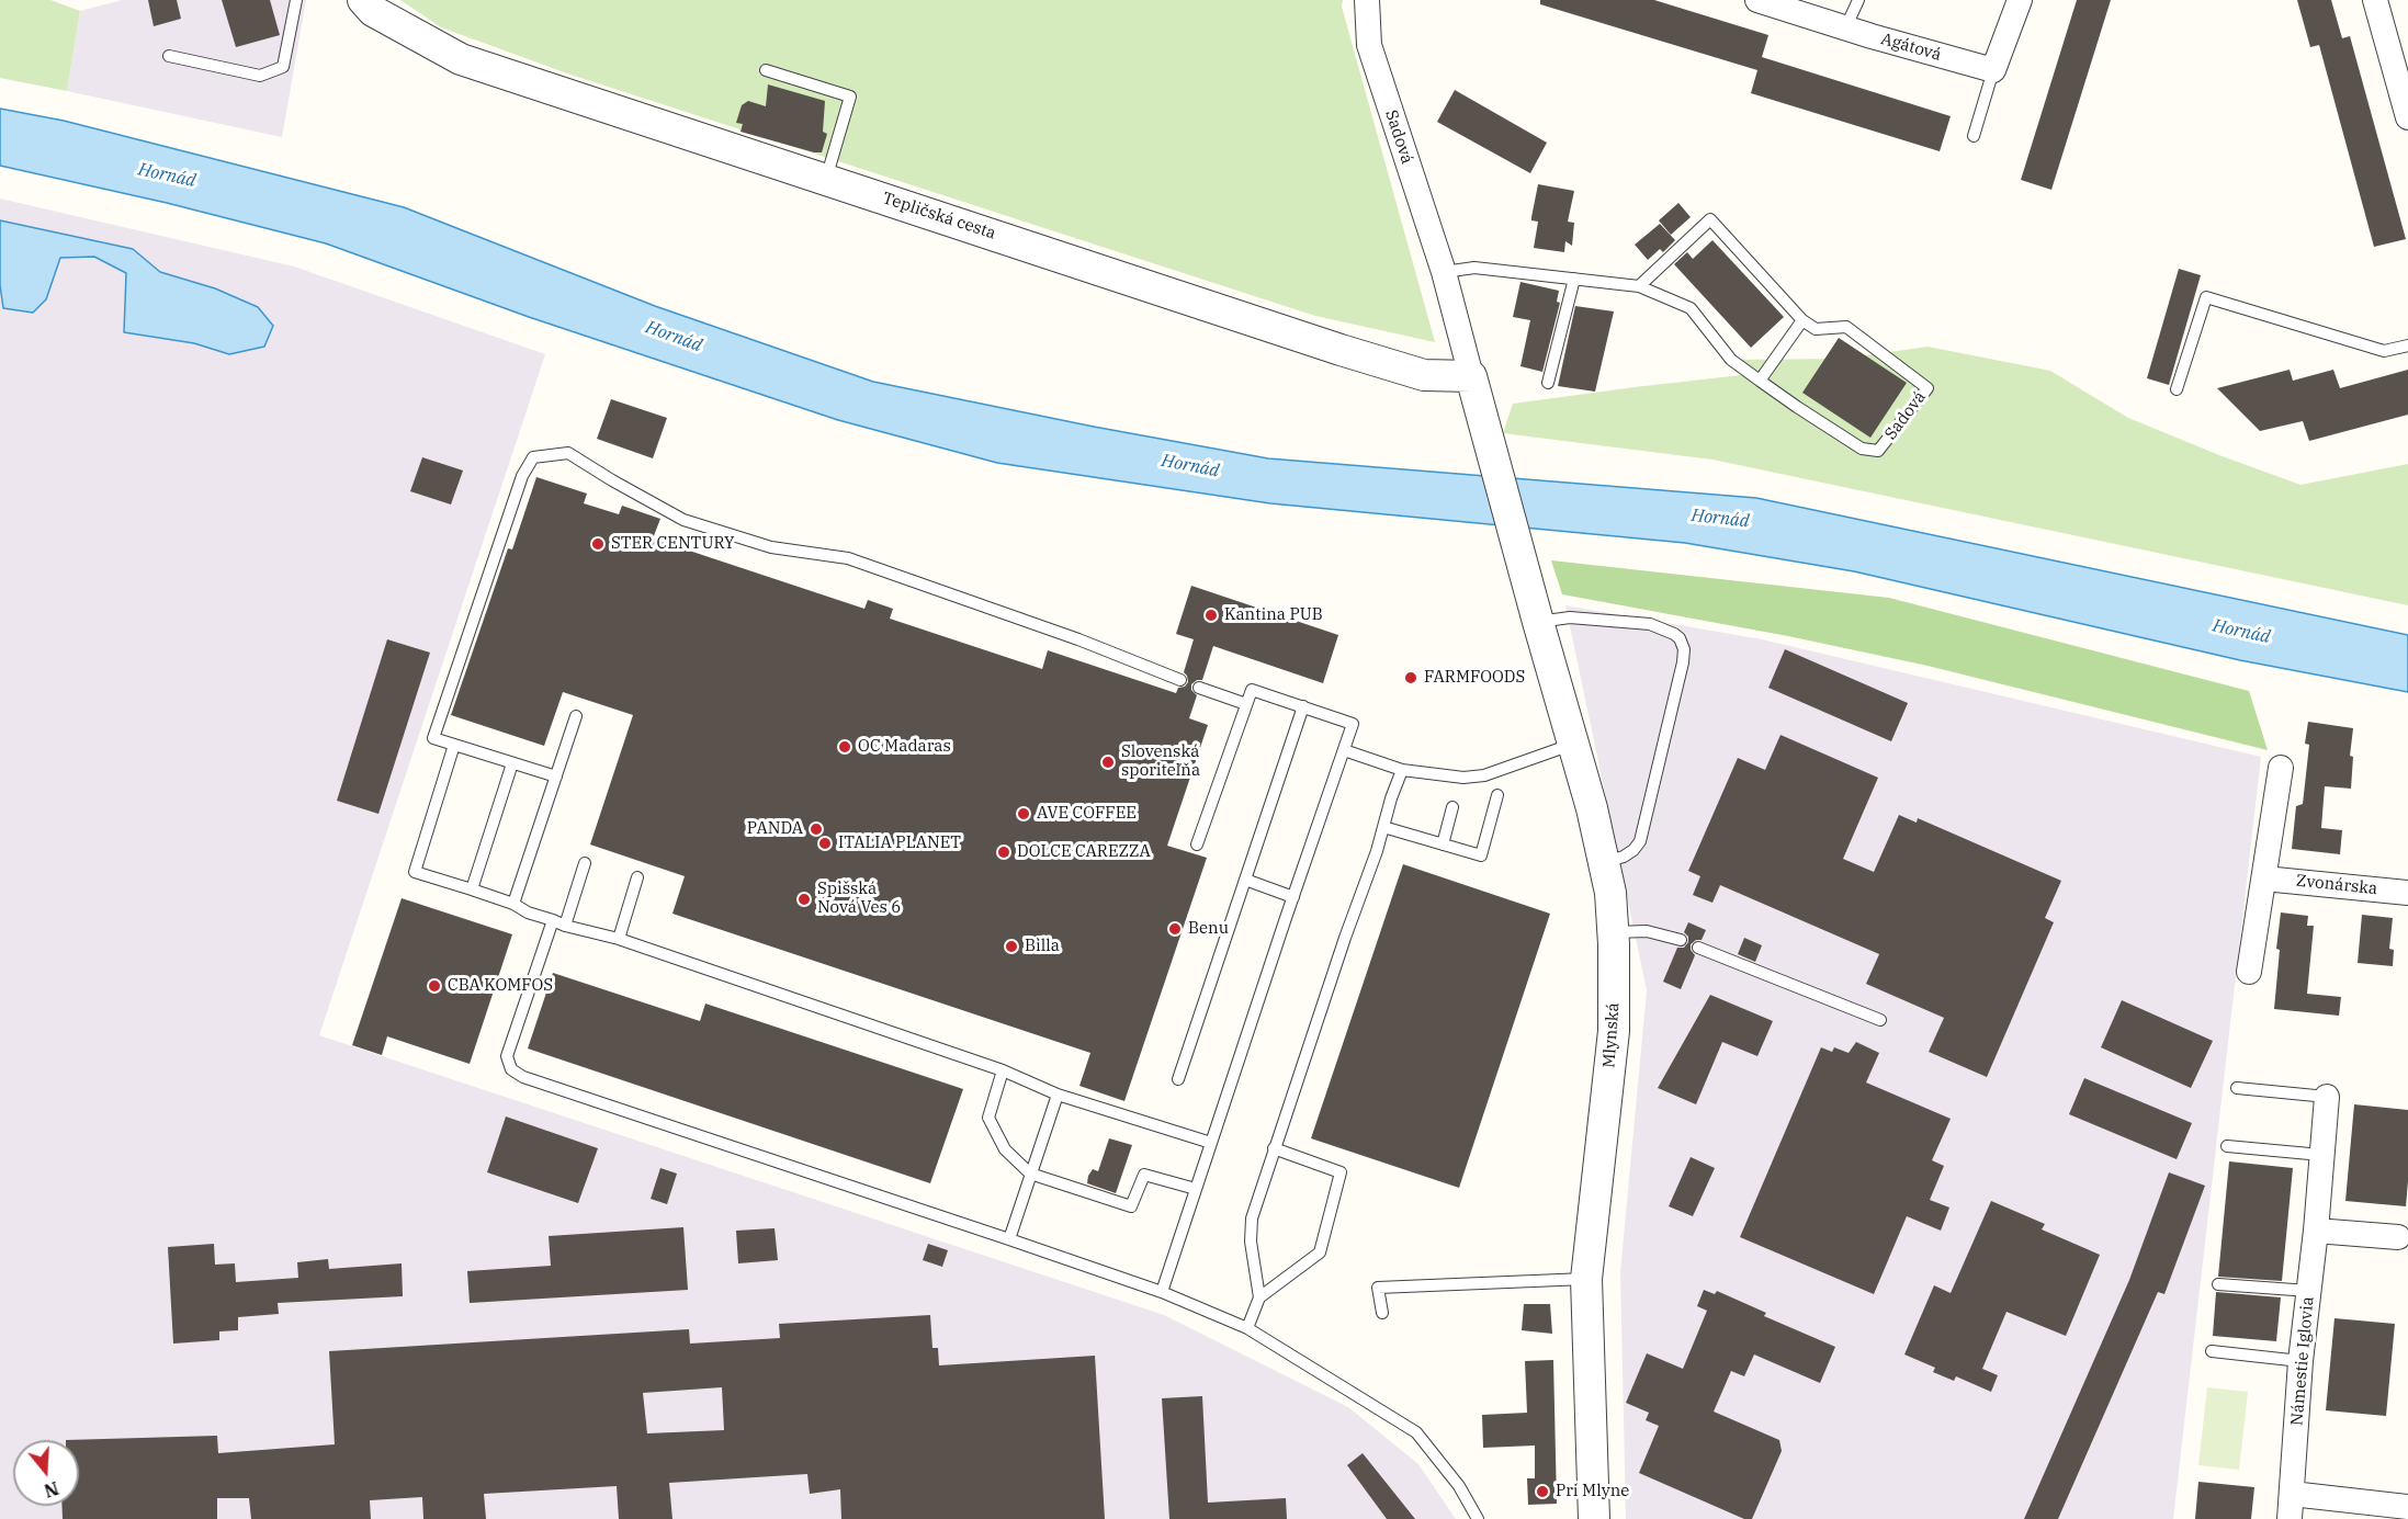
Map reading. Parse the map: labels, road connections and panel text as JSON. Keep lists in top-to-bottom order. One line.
{"streets":{"street":["Agátová","Sadová","Tepličská cesta","Zvonárska","Mlynská","Námestie Iglovia"]},"crossings":[["Sadová","Tepličská cesta"],["Sadová","Mlynská"],["Tepličská cesta","Mlynská"]],"water":["Hornád"],"places":["STER CENTURY","Kantina PUB","FARMFOODS","OC Madaras","Slovenská sporiteľňa","AVE COFFEE","PANDA","ITALIA PLANET","DOLCE CAREZZA","Spišská Nová Ves 6","Benu","Billa","CBA KOMFOS","Pri Mlyne"],"north":"bottom"}
